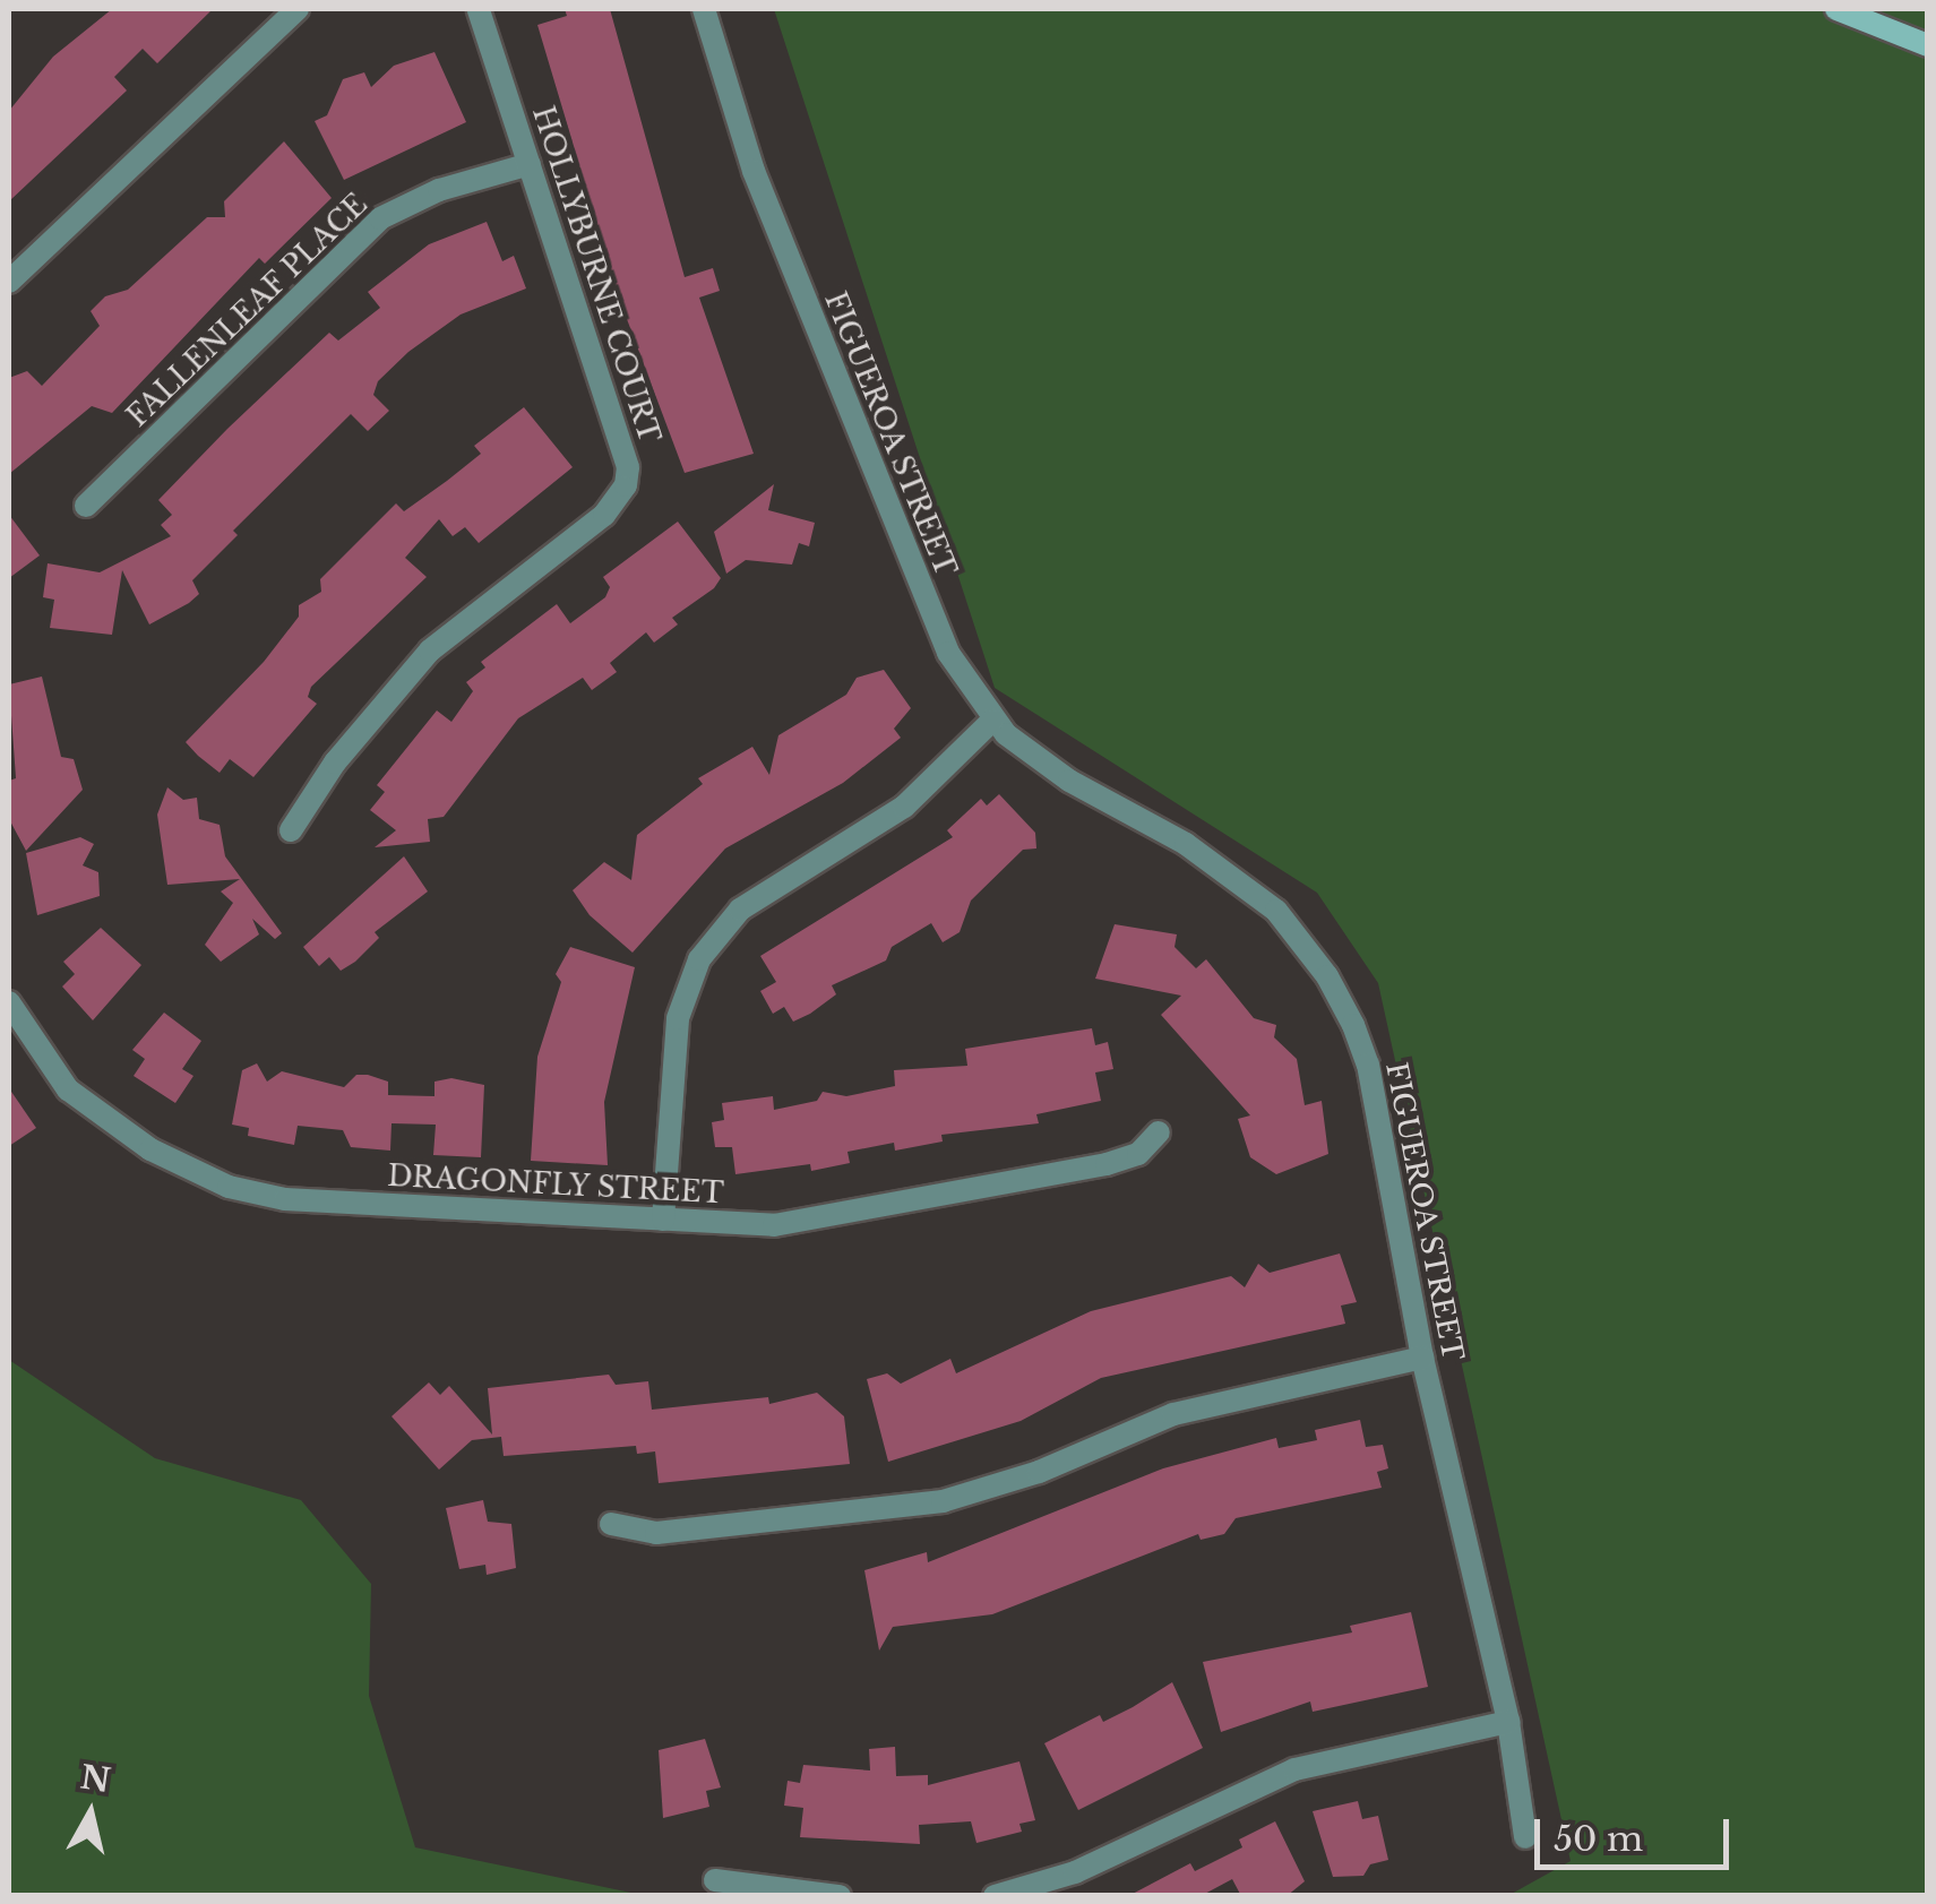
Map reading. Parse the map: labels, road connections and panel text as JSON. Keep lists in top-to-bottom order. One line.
{"streets":{"street":["HOLLYBURNE COURT","FALLENLEAF PLACE","FIGUEROA STREET","DRAGONFLY STREET"]},"crossings":[["HOLLYBURNE COURT","FALLENLEAF PLACE"]],"scale_bar":"50 m","north":"top"}
